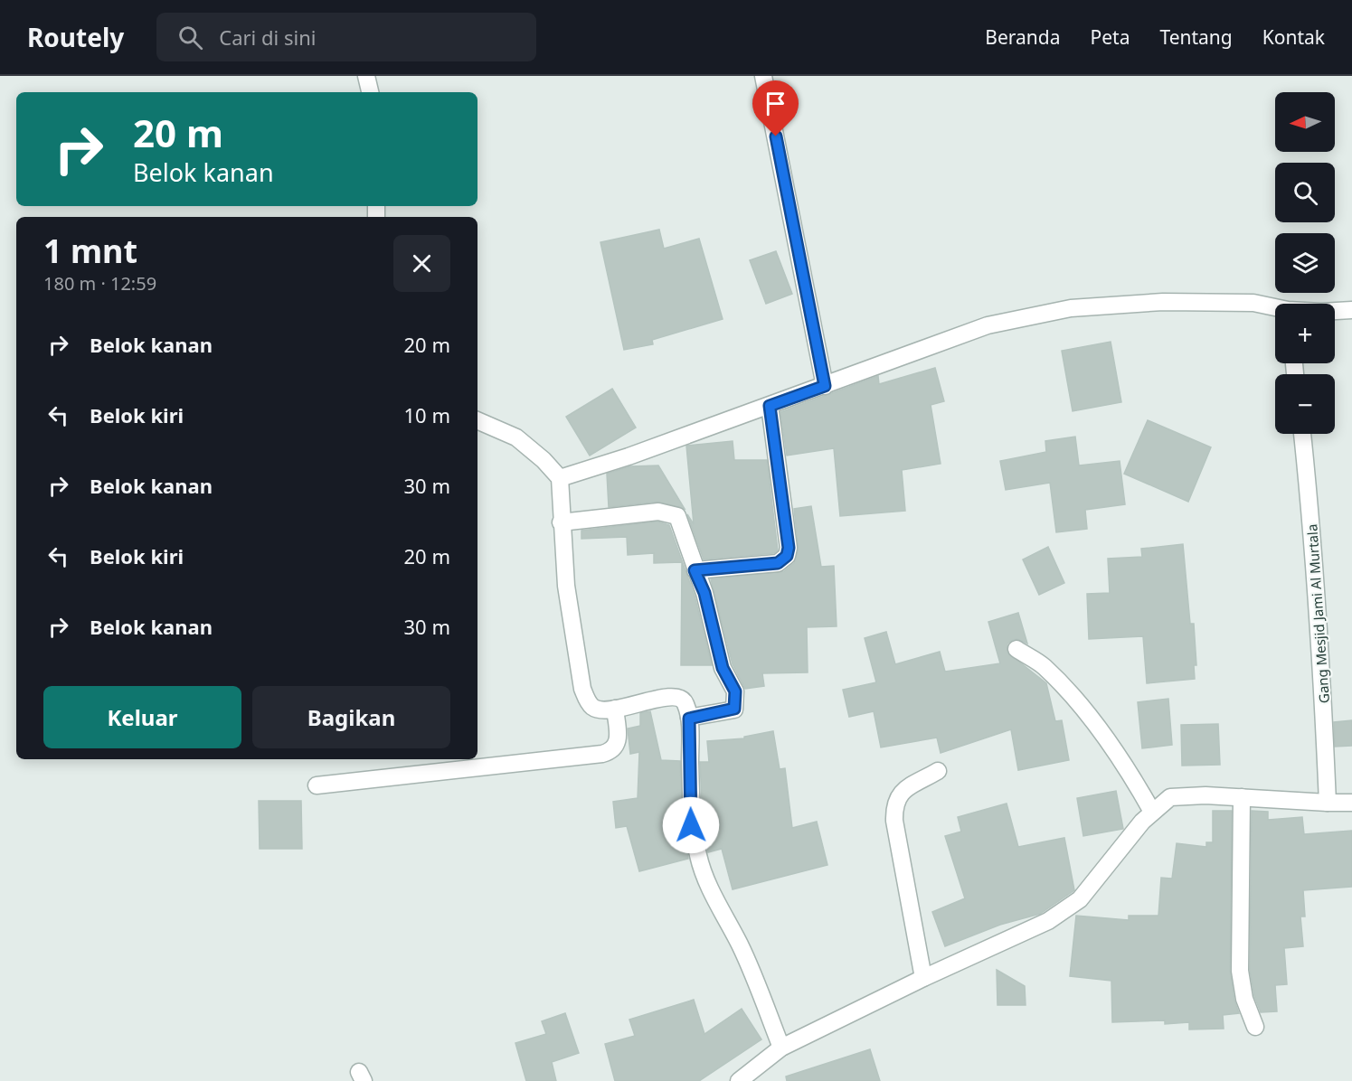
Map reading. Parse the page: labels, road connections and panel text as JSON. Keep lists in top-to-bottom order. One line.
{"streets":{"street":["Gang Mesjid Jami Al Murtala"]},"north":"left","page":{"header":"Routely","search":"Cari di sini","nav":["Beranda","Peta","Tentang","Kontak"],"map_buttons":["+","−"],"turn":["20 m","Belok kanan"],"heading":["1 mnt","180 m · 12:59"],"list":[{"name":"Belok kanan","value":"20 m"},{"name":"Belok kiri","value":"10 m"},{"name":"Belok kanan","value":"30 m"},{"name":"Belok kiri","value":"20 m"},{"name":"Belok kanan","value":"30 m"}],"buttons":["Keluar","Bagikan"]}}
